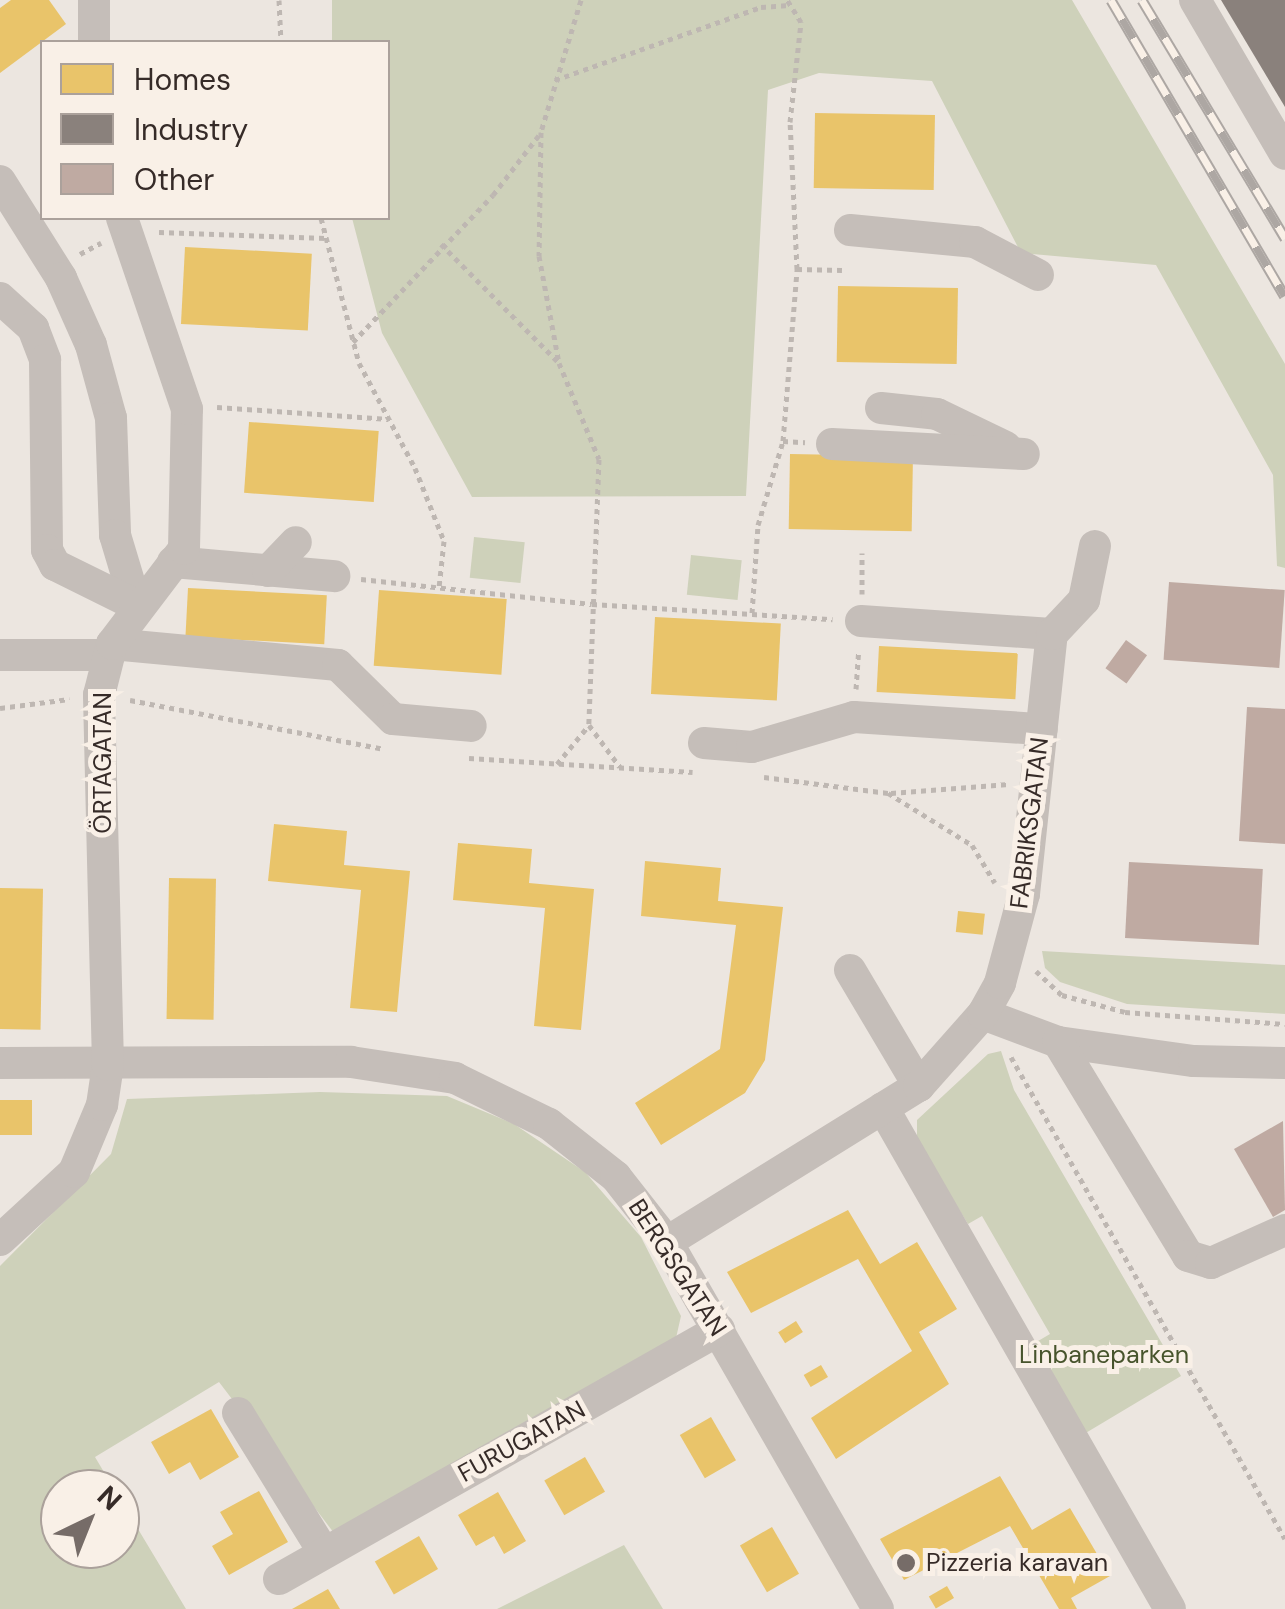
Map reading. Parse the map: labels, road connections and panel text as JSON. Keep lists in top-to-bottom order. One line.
{"streets":{"street":["ÖRTAGATAN","FABRIKSGATAN","BERGSGATAN","FURUGATAN"]},"crossings":[["ÖRTAGATAN","BERGSGATAN"],["FABRIKSGATAN","BERGSGATAN"],["BERGSGATAN","FURUGATAN"]],"parks":["Linbaneparken"],"places":["Pizzeria karavan"],"legend":["Homes","Industry","Other"],"north":"top right"}
